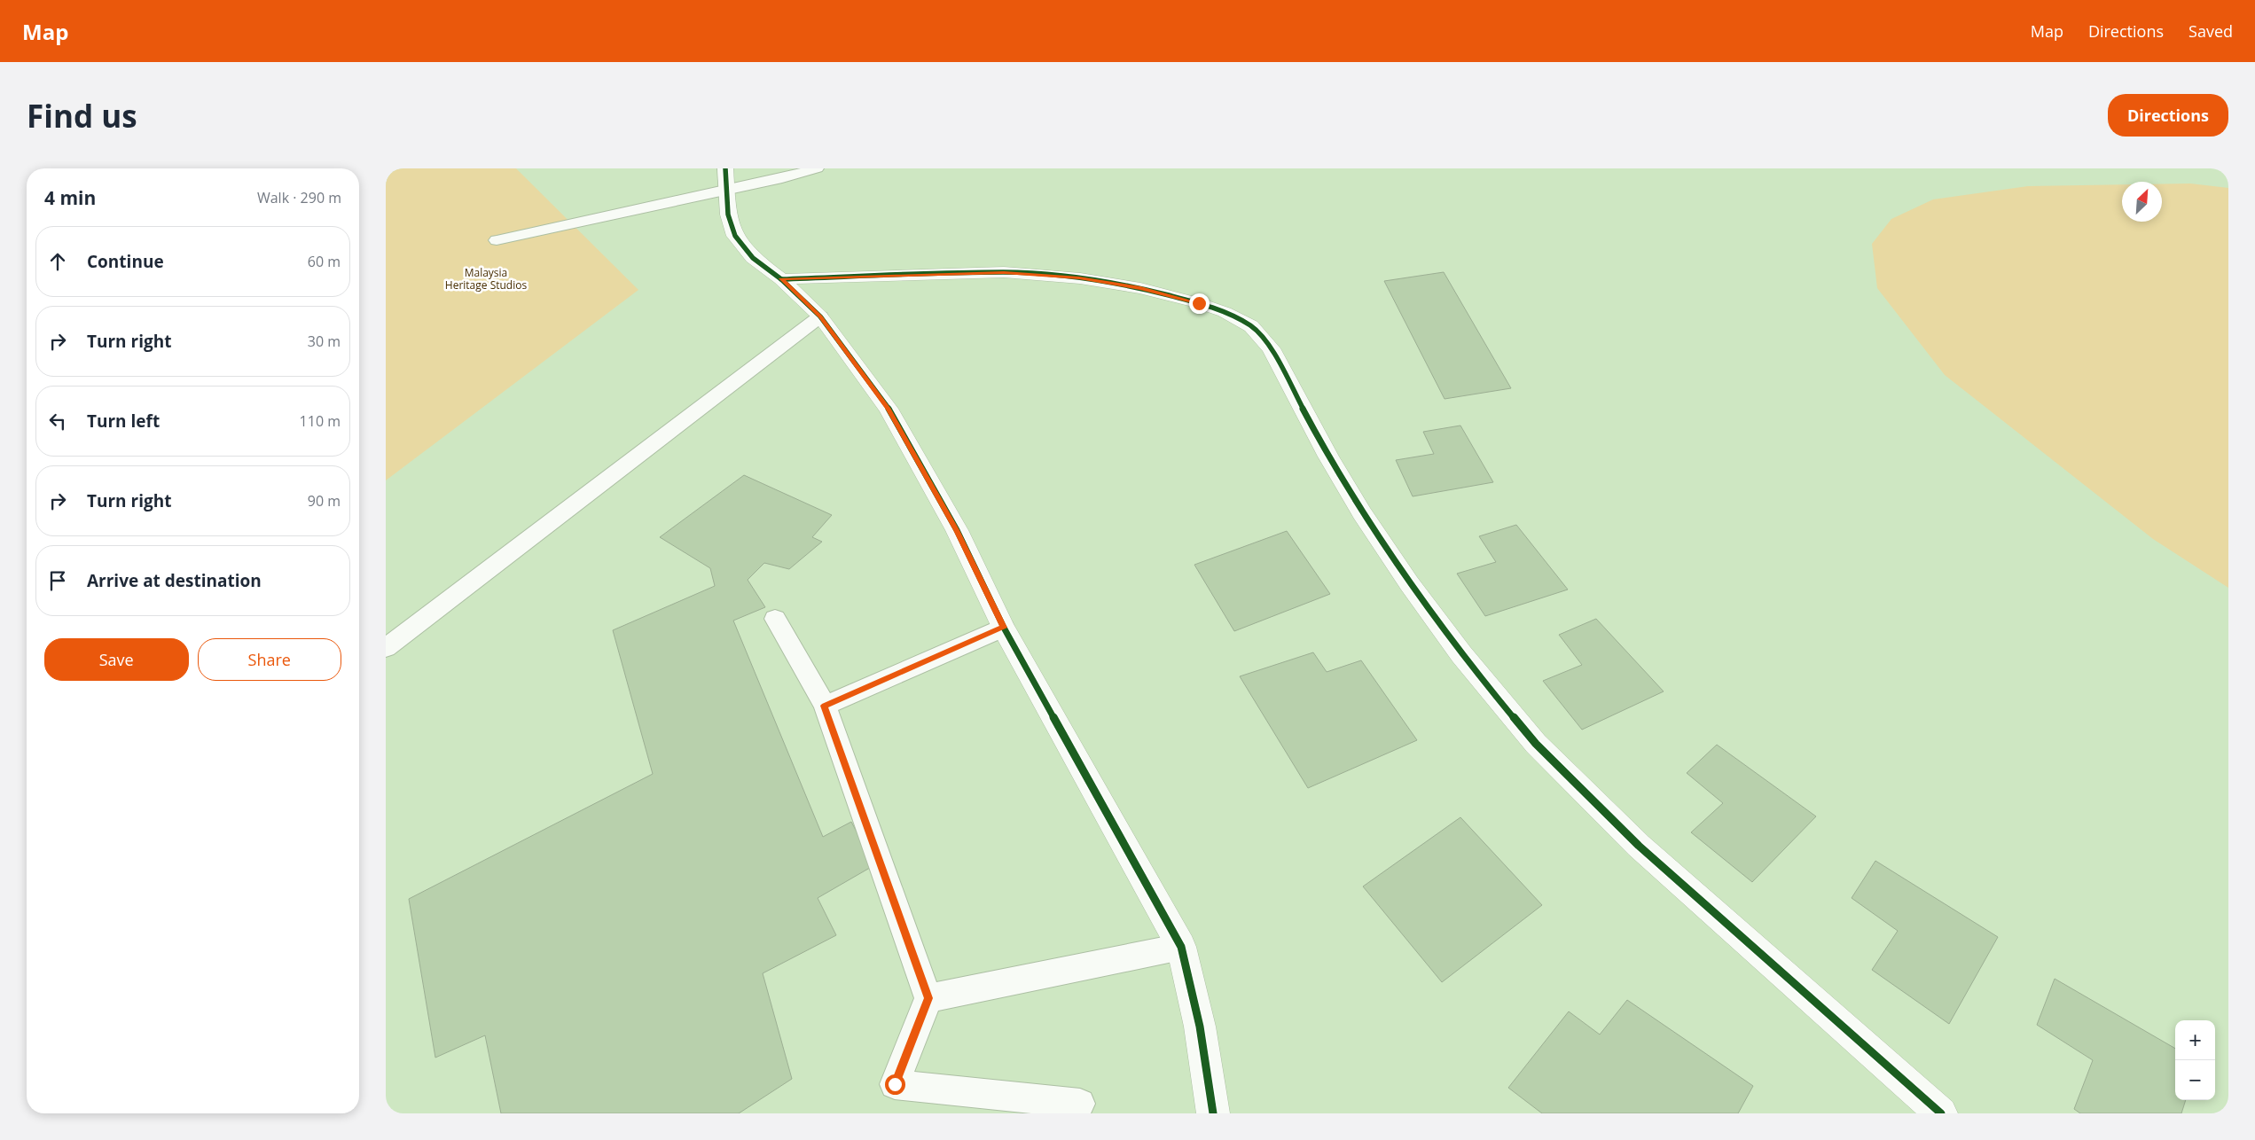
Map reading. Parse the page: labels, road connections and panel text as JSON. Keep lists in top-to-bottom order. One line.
{"parks":["Malaysia Heritage Studios"],"north":"top right","page":{"header":"Map","nav":["Map","Directions","Saved"],"buttons":["Directions",["Save","Share"]],"title":"Find us","heading":["4 min","Walk · 290 m"],"list":[["Continue","60 m"],["Turn right","30 m"],["Turn left","110 m"],["Turn right","90 m"],"Arrive at destination"],"map_buttons":["+","−"]}}
